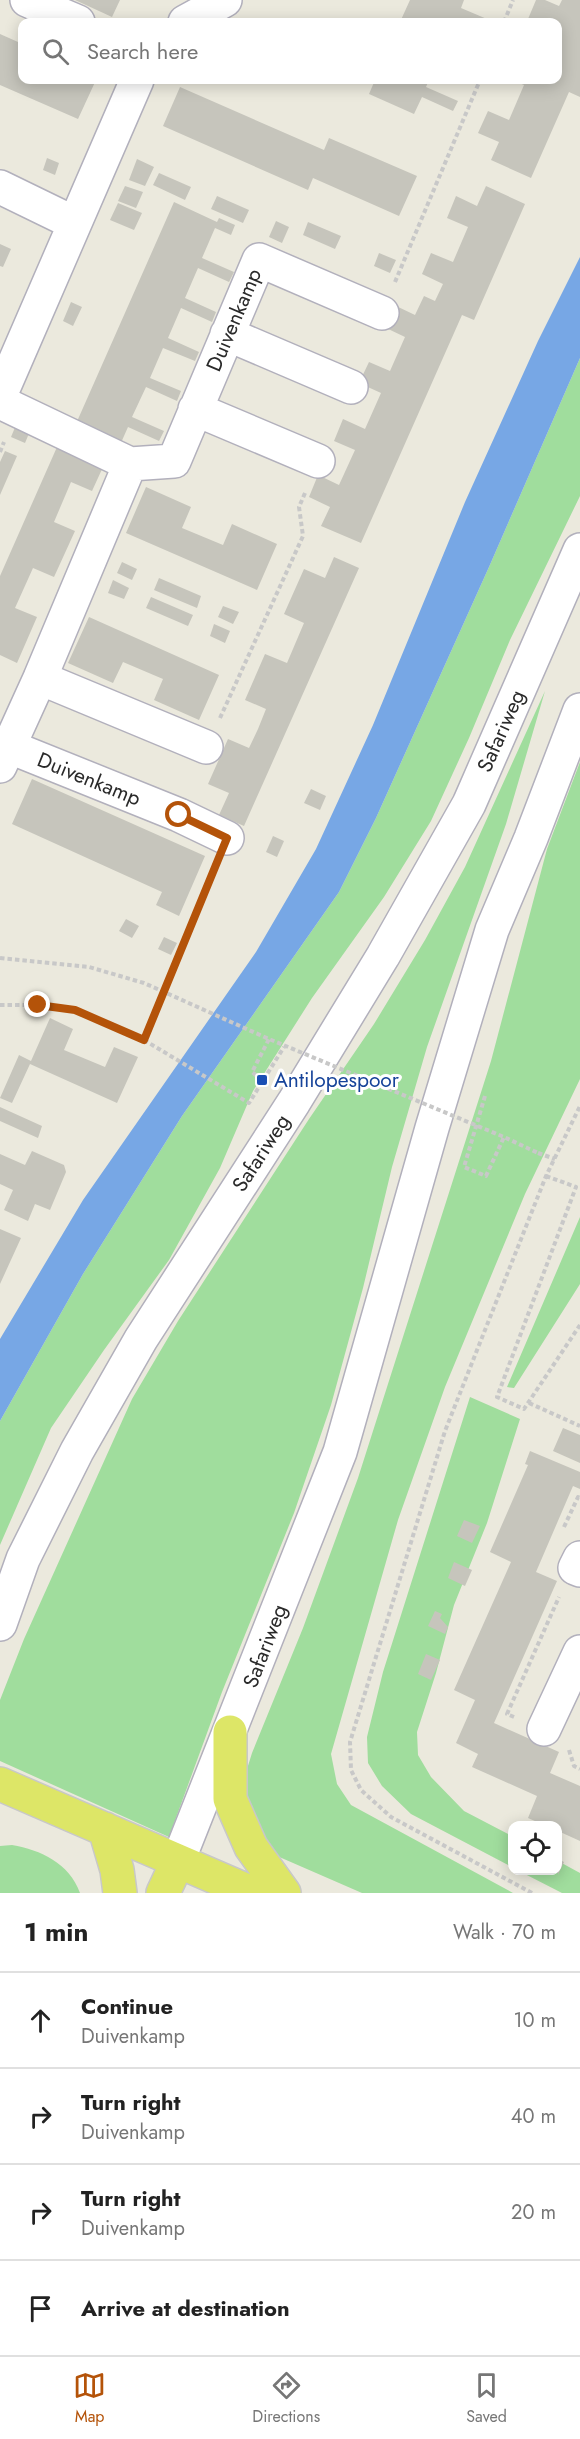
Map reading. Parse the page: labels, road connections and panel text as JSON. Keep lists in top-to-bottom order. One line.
{"streets":{"street":["Duivenkamp","Safariweg"]},"places":{"transit":["Antilopespoor"]},"page":{"search":"Search here","heading":["1 min","Walk · 70 m"],"list":[["Continue","Duivenkamp","10 m"],["Turn right","Duivenkamp","40 m"],["Turn right","Duivenkamp","20 m"],"Arrive at destination"],"nav":["Map","Directions","Saved"]}}
